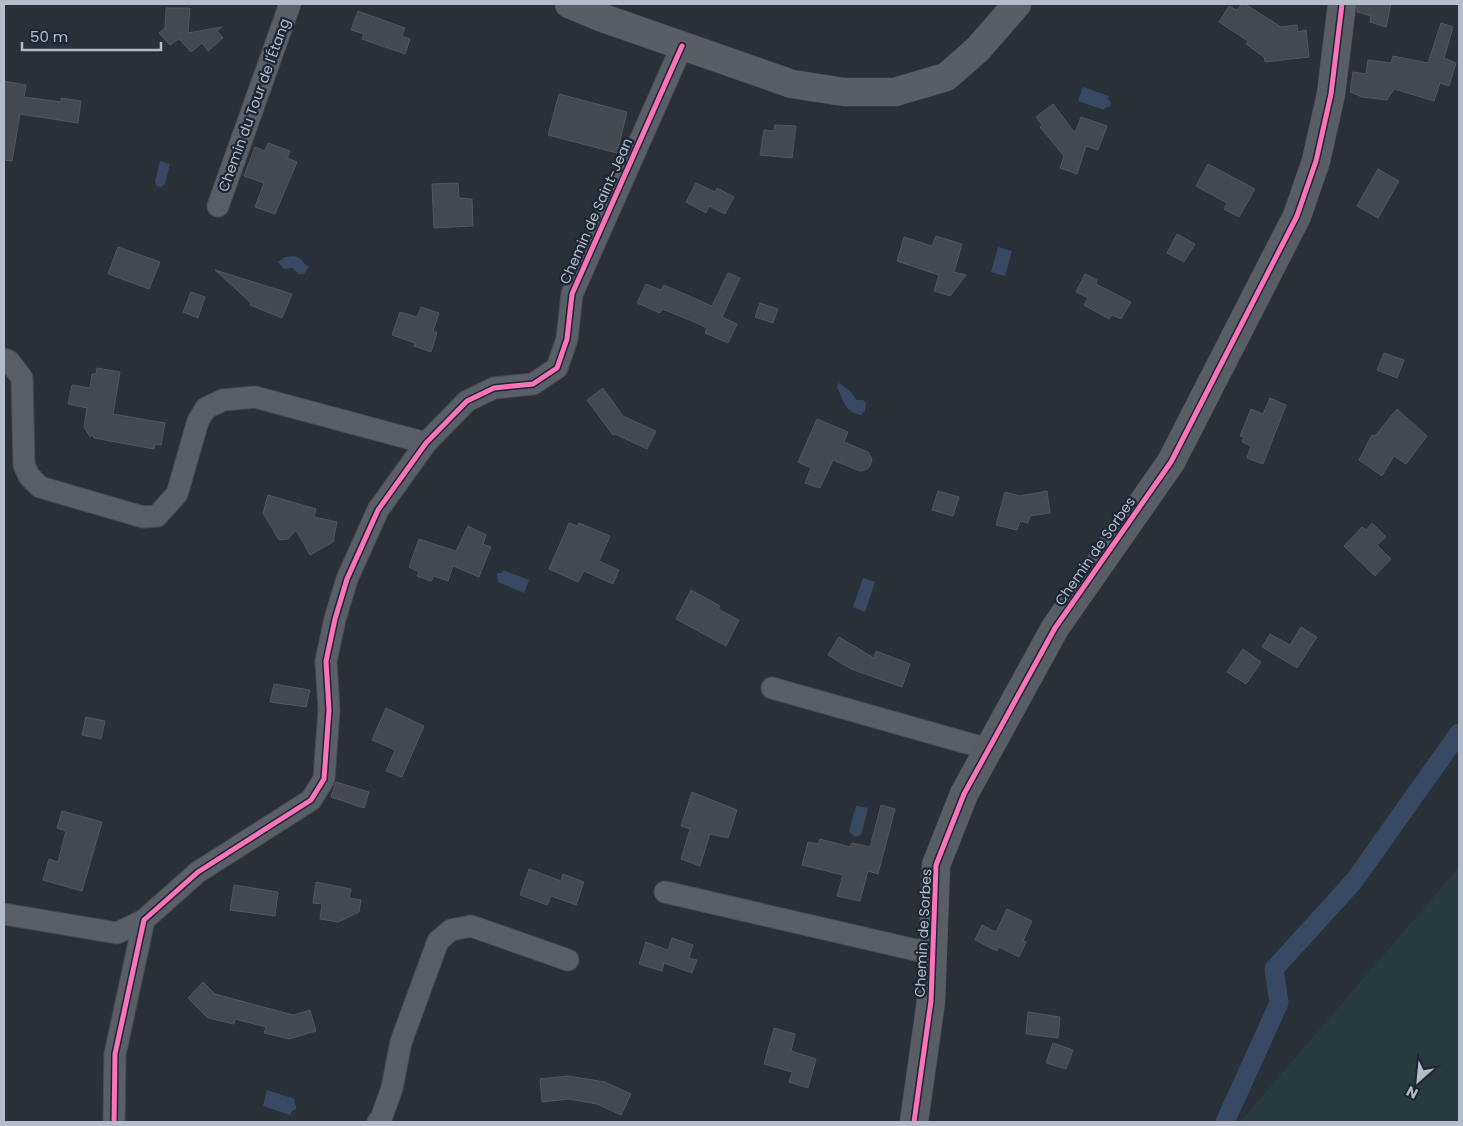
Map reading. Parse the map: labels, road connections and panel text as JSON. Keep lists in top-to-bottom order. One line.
{"streets":{"street":["Chemin du Tour de l'Étang","Chemin de Saint-Jean","Chemin de Sorbes"]},"scale_bar":"50 m","north":"bottom left"}
